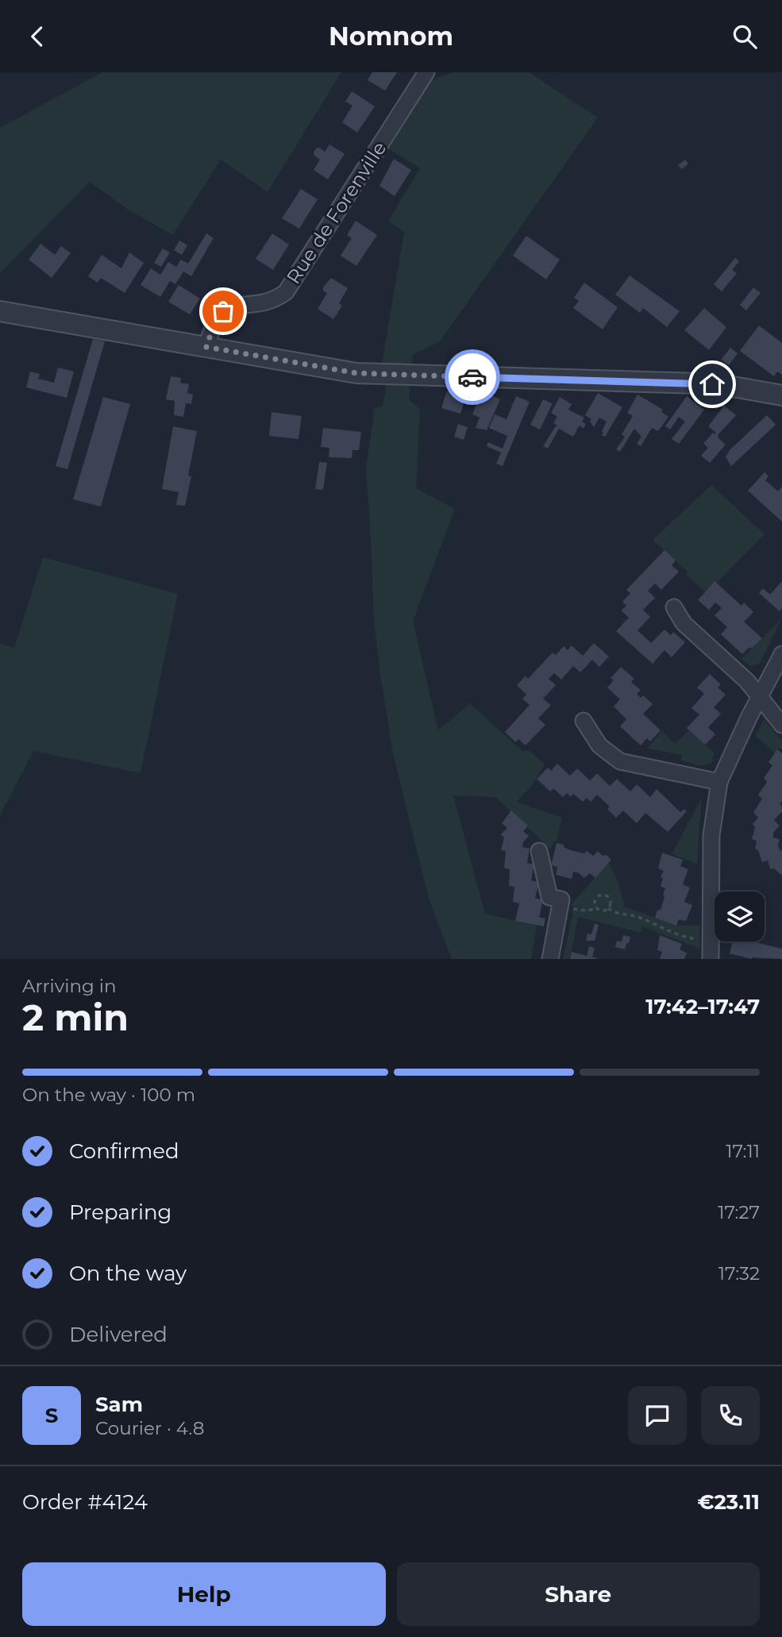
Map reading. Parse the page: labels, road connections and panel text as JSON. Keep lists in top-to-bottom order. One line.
{"streets":{"street":["Rue de Forenville"]},"page":{"header":"Nomnom","heading":["2 min","Arriving in","17:42–17:47"],"panel":["Sam","Courier · 4.8","Order #4124","€23.11"],"bar":"On the way · 100 m","list":[["Confirmed","17:11"],["Preparing","17:27"],["On the way","17:32"],"Delivered"],"round":"S","buttons":["Help","Share"]}}
